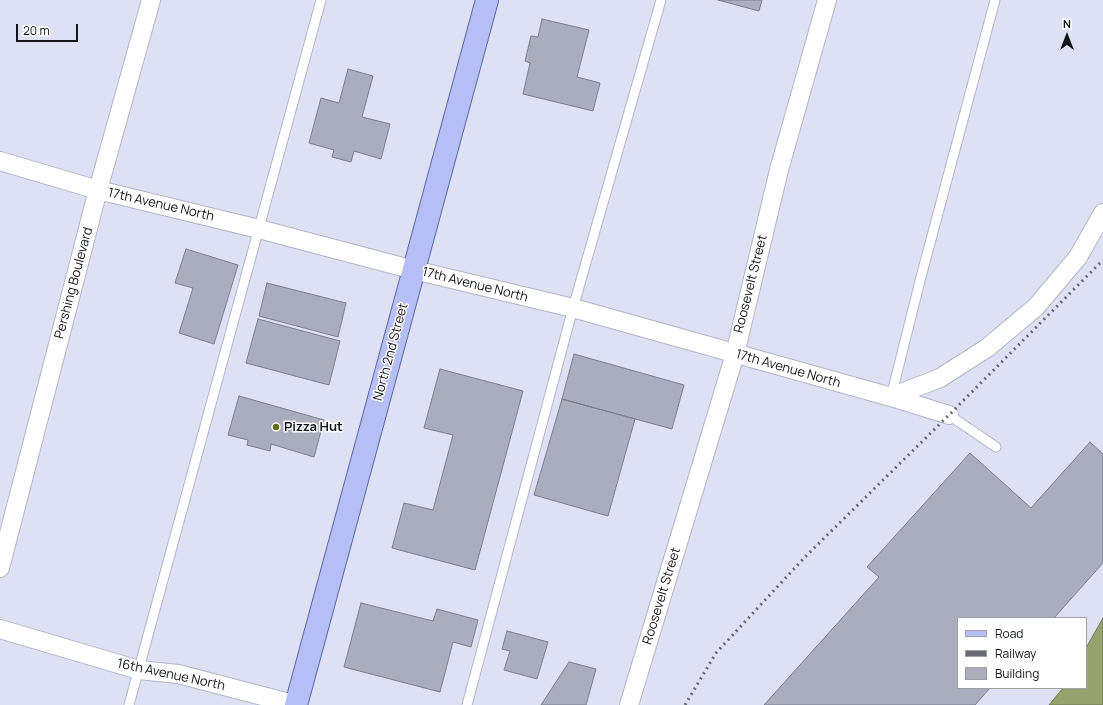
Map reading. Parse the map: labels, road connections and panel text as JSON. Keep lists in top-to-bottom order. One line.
{"streets":{"main road":["North 2nd Street"],"street":["17th Avenue North","Pershing Boulevard","Roosevelt Street","16th Avenue North"]},"crossings":[["17th Avenue North","Pershing Boulevard"],["17th Avenue North","Roosevelt Street"],["17th Avenue North","North 2nd Street"],["North 2nd Street","16th Avenue North"]],"places":["Pizza Hut"],"legend":["Road","Railway","Building"],"scale_bar":"20 m","north":"top"}
